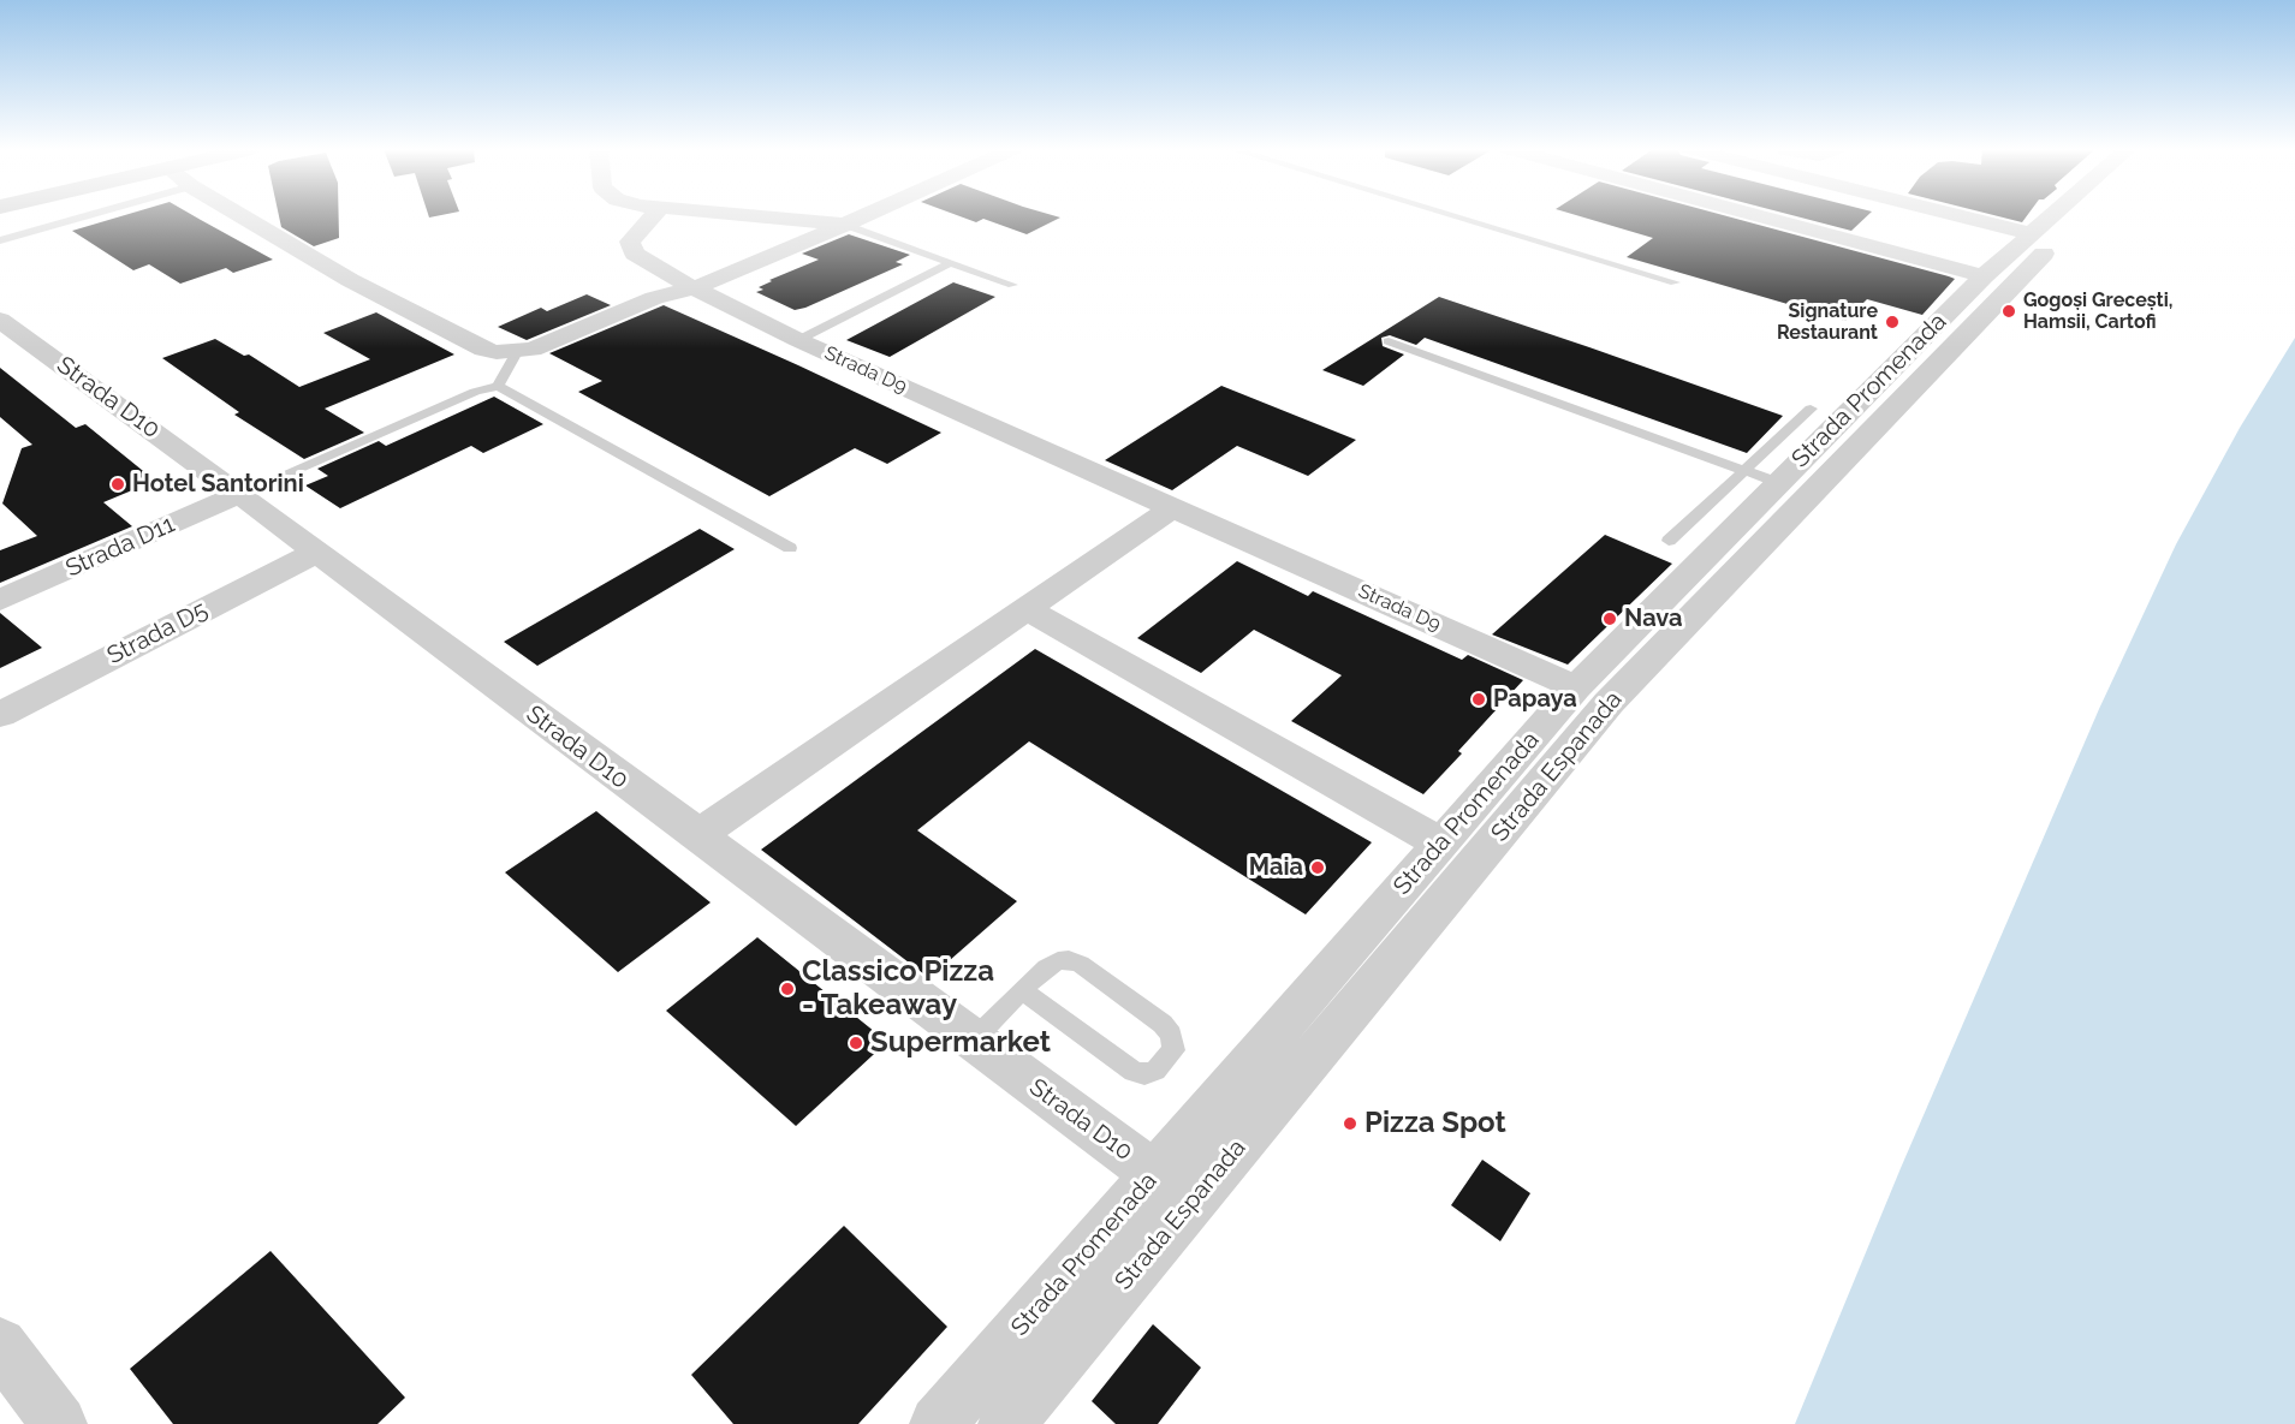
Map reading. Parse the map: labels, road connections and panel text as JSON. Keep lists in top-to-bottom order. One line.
{"streets":{"street":["Strada D9","Strada Promenada","Strada D10","Strada D11","Strada D5","Strada Espanada"]},"crossings":[["Strada D9","Strada Promenada"],["Strada Promenada","Strada D10"],["Strada D10","Strada D11"],["Strada D10","Strada D5"]],"places":["Gogoși Grecești, Hamsii, Cartofi","Signature Restaurant","Hotel Santorini","Nava","Papaya","Maia","Classico Pizza - Takeaway","Supermarket","Pizza Spot"]}
